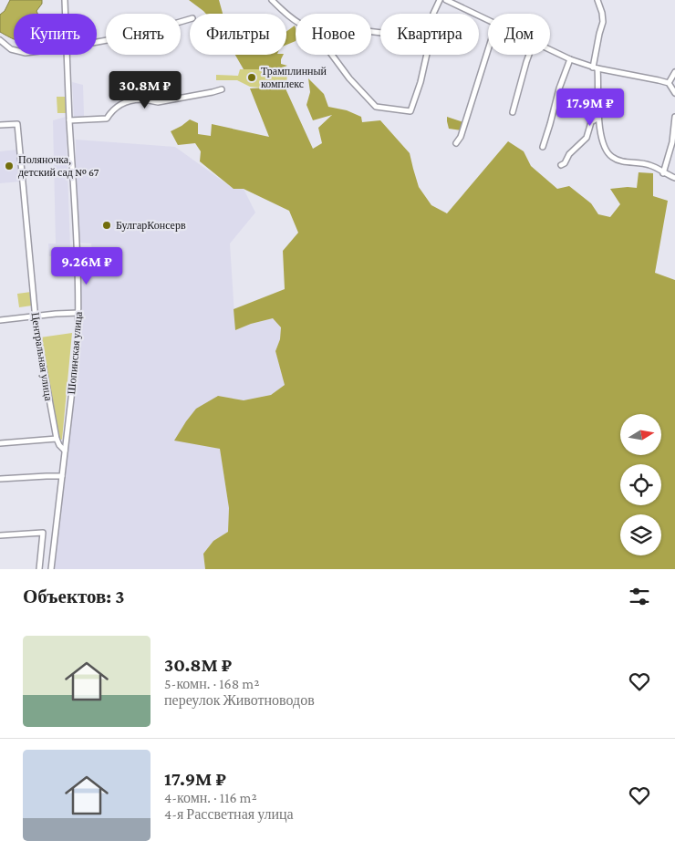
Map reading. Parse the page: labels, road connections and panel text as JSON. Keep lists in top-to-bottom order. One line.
{"streets":{"street":["Шопинская улица","Центральная улица"]},"crossings":[["Шопинская улица","Центральная улица"]],"places":["Трамплинный комплекс","Поляночка, детский сад № 67","БулгарКонсерв"],"north":"right","page":{"chip":["Купить","Снять","Фильтры","Новое","Квартира","Дом"],"price":["30.8M ₽","17.9M ₽","9.26M ₽"],"heading":"Объектов: 3","list":[{"name":"30.8M ₽","note":"5-комн. · 168 m² · переулок Животноводов"},{"name":"17.9M ₽","note":"4-комн. · 116 m² · 4-я Рассветная улица"}]}}
